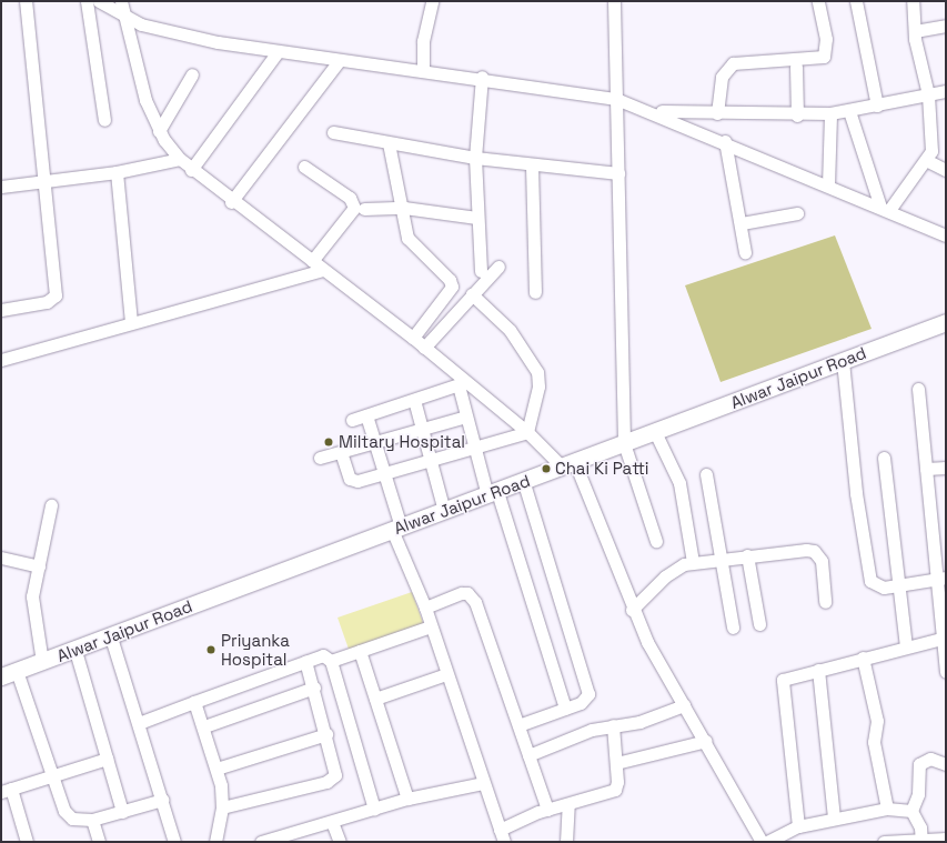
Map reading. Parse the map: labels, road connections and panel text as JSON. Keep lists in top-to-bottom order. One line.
{"streets":{"main road":["Alwar Jaipur Road"]},"places":["Miltary Hospital","Chai Ki Patti","Priyanka Hospital"]}
